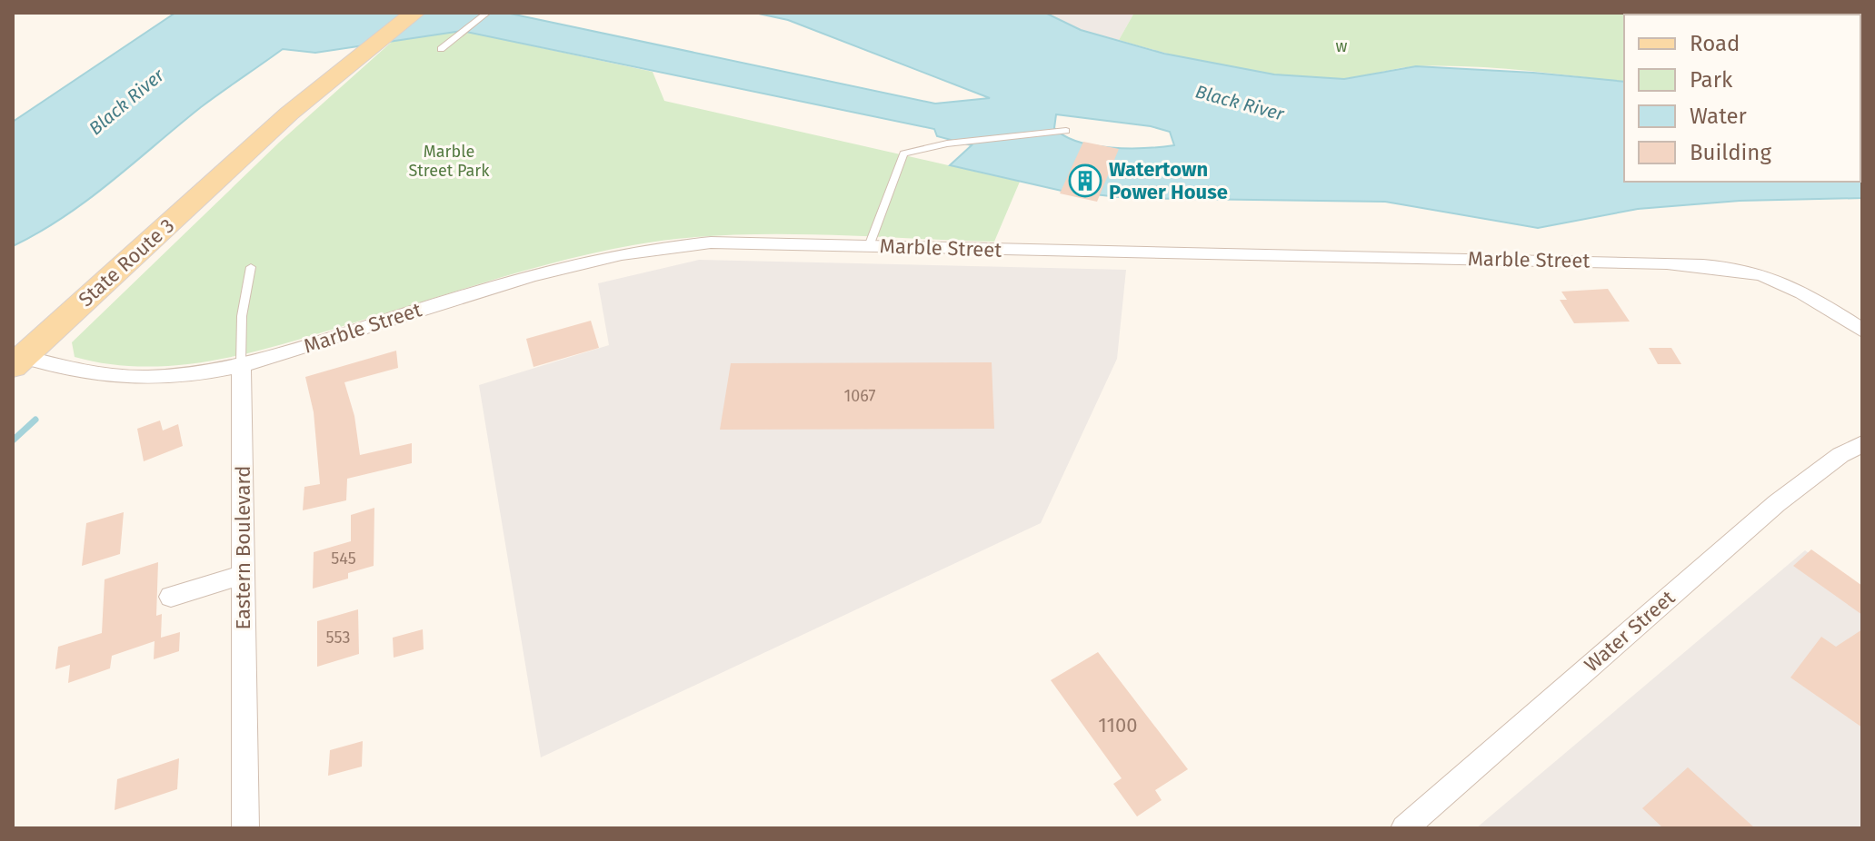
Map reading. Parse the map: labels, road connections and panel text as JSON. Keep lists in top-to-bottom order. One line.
{"streets":{"main road":["State Route 3"],"street":["Marble Street","Eastern Boulevard","Water Street"]},"crossings":[["Marble Street","State Route 3"],["Marble Street","Eastern Boulevard"]],"water":["Black River"],"parks":["w","Marble Street Park"],"places":{"building":["Watertown Power House"]},"house_numbers":["1067","545","553","1100"],"legend":["Road","Park","Water","Building"]}
